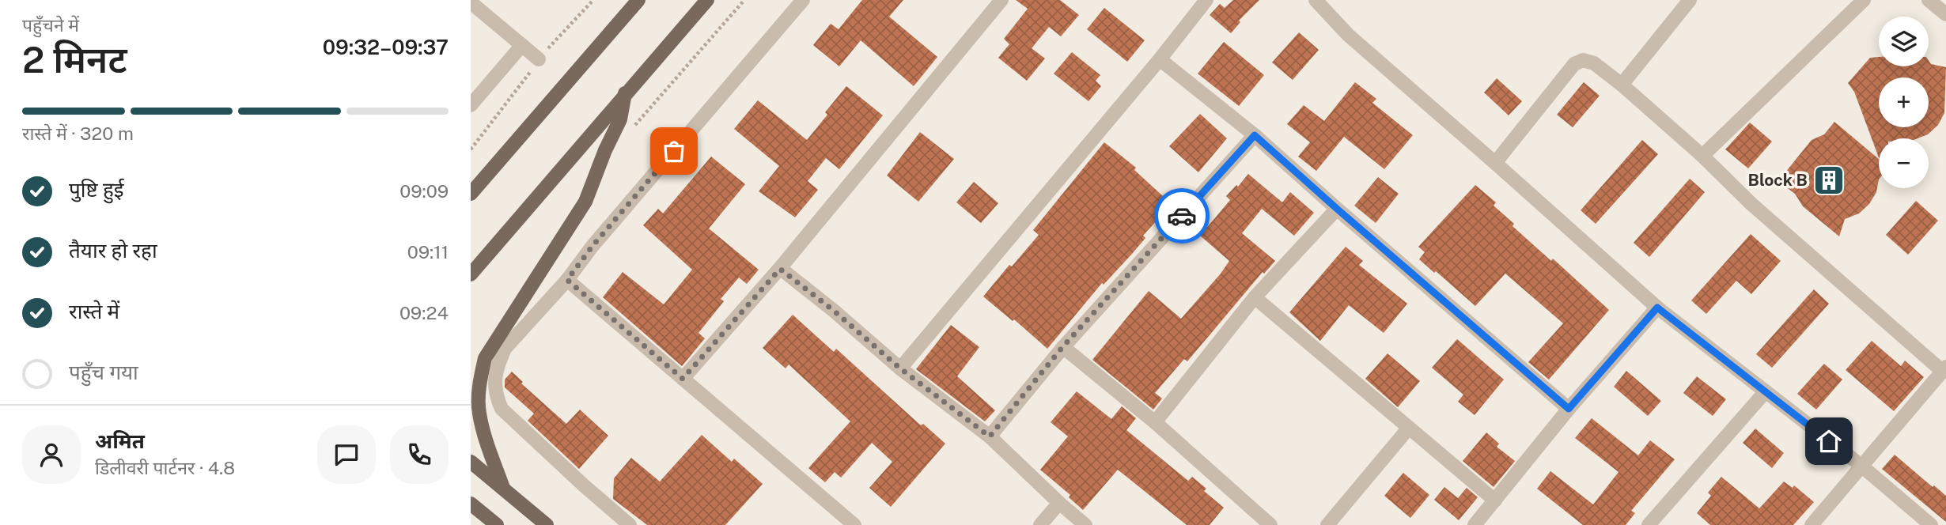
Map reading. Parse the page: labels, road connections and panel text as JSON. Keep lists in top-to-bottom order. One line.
{"places":{"building":["Block B"]},"page":{"heading":["2 मिनट","पहुँचने में","09:32–09:37"],"panel":["अमित","डिलीवरी पार्टनर · 4.8"],"map_buttons":["+","−"],"bar":"रास्ते में · 320 m","list":[["पुष्टि हुई","09:09"],["तैयार हो रहा","09:11"],["रास्ते में","09:24"],"पहुँच गया"]}}
